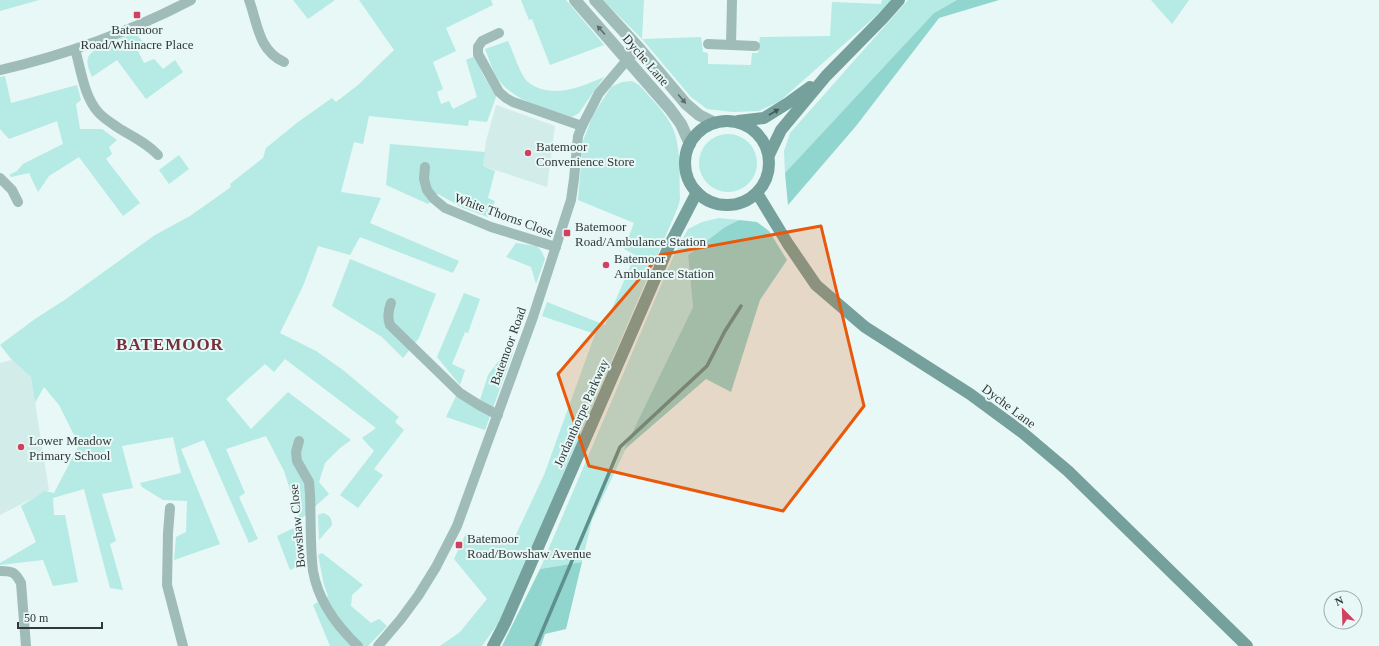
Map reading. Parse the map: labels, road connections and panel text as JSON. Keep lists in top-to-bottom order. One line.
{"streets":{"main road":["Dyche Lane","Jordanthorpe Parkway"],"street":["White Thorns Close","Batemoor Road","Bowshaw Close"]},"crossings":[["Dyche Lane","Batemoor Road"],["Dyche Lane","Jordanthorpe Parkway"],["White Thorns Close","Batemoor Road"]],"districts":["BATEMOOR"],"places":{"transit":["Batemoor Road/Whinacre Place","Batemoor Road/Ambulance Station","Batemoor Road/Bowshaw Avenue"],"other":["Batemoor Convenience Store","Batemoor Ambulance Station","Lower Meadow Primary School"]},"scale_bar":"50 m","north":"top left"}
